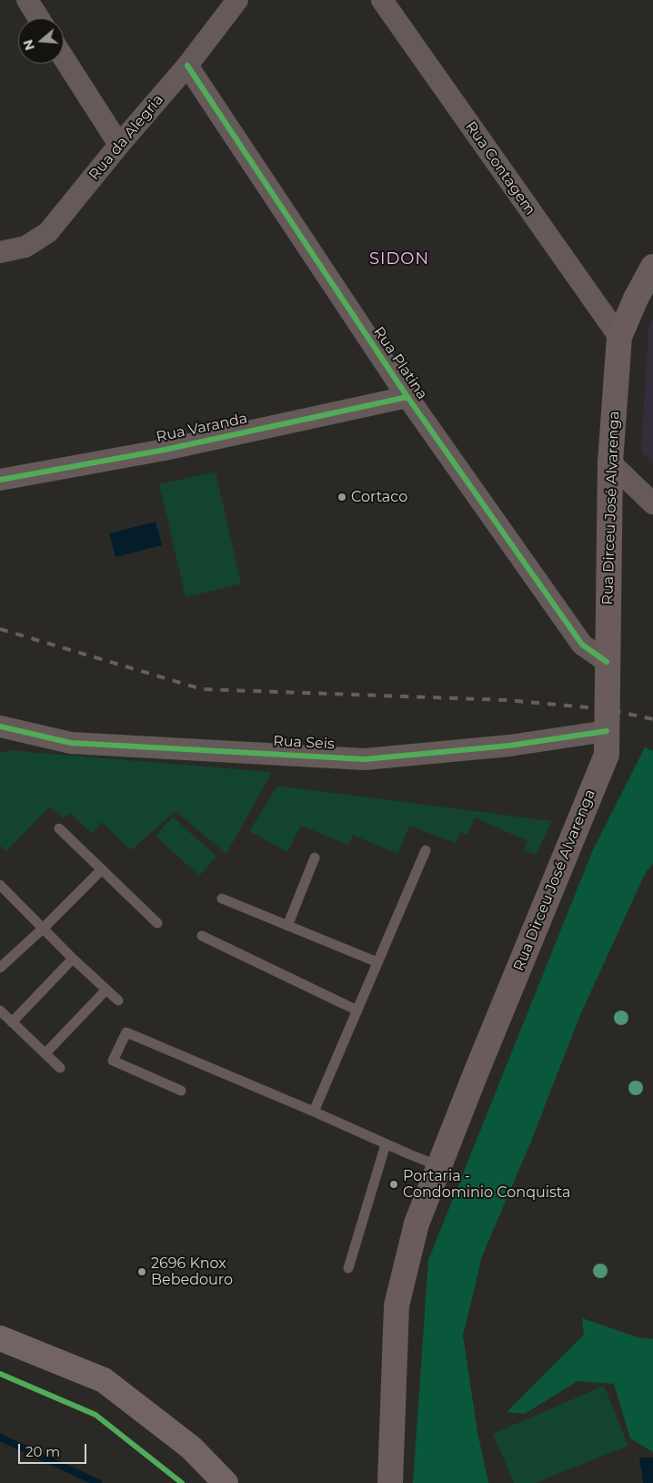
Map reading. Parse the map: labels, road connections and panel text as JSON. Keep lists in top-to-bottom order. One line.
{"streets":{"main road":["Rua Dirceu José Alvarenga"],"street":["Rua da Alegria","Rua Contagem","Rua Platina","Rua Varanda","Rua Seis"]},"crossings":[["Rua da Alegria","Rua Platina"],["Rua Contagem","Rua Dirceu José Alvarenga"],["Rua Platina","Rua Varanda"],["Rua Platina","Rua Dirceu José Alvarenga"],["Rua Dirceu José Alvarenga","Rua Seis"]],"districts":["SIDON"],"places":["Cortaco","Portaria - Condominio Conquista","2696 Knox Bebedouro"],"scale_bar":"20 m","north":"left"}
